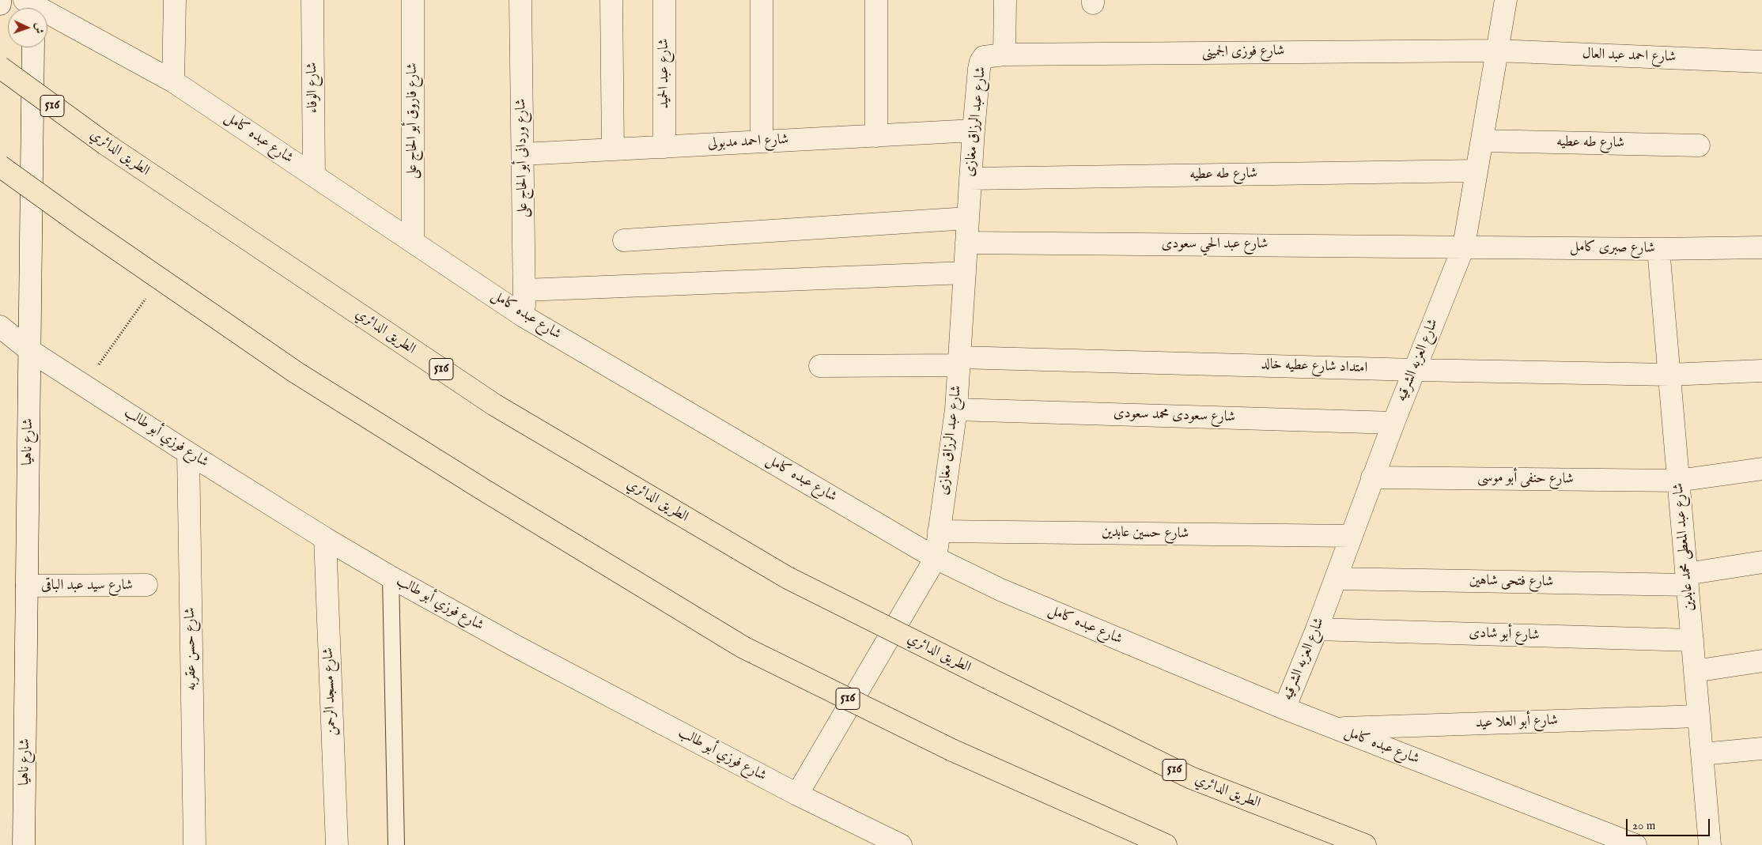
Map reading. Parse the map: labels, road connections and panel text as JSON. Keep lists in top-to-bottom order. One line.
{"streets":{"highway":["516","الطريق الدائري"],"street":["شارع فوزى الجمينى","شارع احمد عبد العال","شارع عبد الحميد","شارع الوفاء","شارع فاروق أبو الحاج على","شارع عبد الرزاق مغازى","شارع عبده كامل","شارع احمد مدبولى","شارع طه عطيه","شارع وردانى أبو الحاج على","شارع عبد الحي سعودى","شارع صبرى كامل","شارع العزبه الشرقيه","امتداد شارع عطيه خالد","شارع سعودى محمد سعودى","شارع فوزي أبو طالب","شارع ناهيا","شارع حنفى أبو موسى","شارع حسين عابدين","شارع عبد المعطى محمد عابدين","شارع فتحى شاهين","شارع سيد عبد الباقى","شارع أبو شادى","شارع حسن عقربه","شارع مسجد الرحمن","شارع أبو العلا عيد"]},"crossings":[["شارع فوزى الجمينى","شارع احمد عبد العال"],["شارع فوزى الجمينى","شارع عبد الرزاق مغازى"],["شارع فوزى الجمينى","شارع العزبه الشرقيه"],["شارع احمد عبد العال","شارع العزبه الشرقيه"],["شارع عبد الحميد","شارع احمد مدبولى"],["شارع الوفاء","شارع عبده كامل"],["شارع فاروق أبو الحاج على","شارع عبده كامل"],["شارع عبد الرزاق مغازى","شارع عبده كامل"],["شارع عبد الرزاق مغازى","شارع احمد مدبولى"],["شارع عبد الرزاق مغازى","شارع طه عطيه"],["شارع عبد الرزاق مغازى","شارع عبد الحي سعودى"],["شارع عبد الرزاق مغازى","امتداد شارع عطيه خالد"],["شارع عبد الرزاق مغازى","شارع سعودى محمد سعودى"],["شارع عبد الرزاق مغازى","شارع فوزي أبو طالب"],["شارع عبد الرزاق مغازى","شارع حسين عابدين"],["شارع عبده كامل","شارع وردانى أبو الحاج على"],["شارع عبده كامل","شارع العزبه الشرقيه"],["شارع عبده كامل","شارع أبو العلا عيد"],["شارع احمد مدبولى","شارع وردانى أبو الحاج على"],["شارع طه عطيه","شارع العزبه الشرقيه"],["شارع عبد الحي سعودى","شارع صبرى كامل"],["شارع عبد الحي سعودى","شارع العزبه الشرقيه"],["شارع صبرى كامل","شارع العزبه الشرقيه"],["شارع صبرى كامل","شارع عبد المعطى محمد عابدين"],["شارع العزبه الشرقيه","امتداد شارع عطيه خالد"],["شارع العزبه الشرقيه","شارع سعودى محمد سعودى"],["شارع العزبه الشرقيه","شارع حنفى أبو موسى"],["شارع العزبه الشرقيه","شارع حسين عابدين"],["شارع العزبه الشرقيه","شارع فتحى شاهين"],["شارع العزبه الشرقيه","شارع أبو شادى"],["امتداد شارع عطيه خالد","شارع عبد المعطى محمد عابدين"],["شارع فوزي أبو طالب","شارع ناهيا"],["شارع فوزي أبو طالب","شارع حسن عقربه"],["شارع فوزي أبو طالب","شارع مسجد الرحمن"],["شارع ناهيا","شارع سيد عبد الباقى"],["شارع حنفى أبو موسى","شارع عبد المعطى محمد عابدين"],["شارع عبد المعطى محمد عابدين","شارع فتحى شاهين"],["شارع عبد المعطى محمد عابدين","شارع أبو شادى"],["شارع عبد المعطى محمد عابدين","شارع أبو العلا عيد"]],"scale_bar":"20 m","north":"right"}
